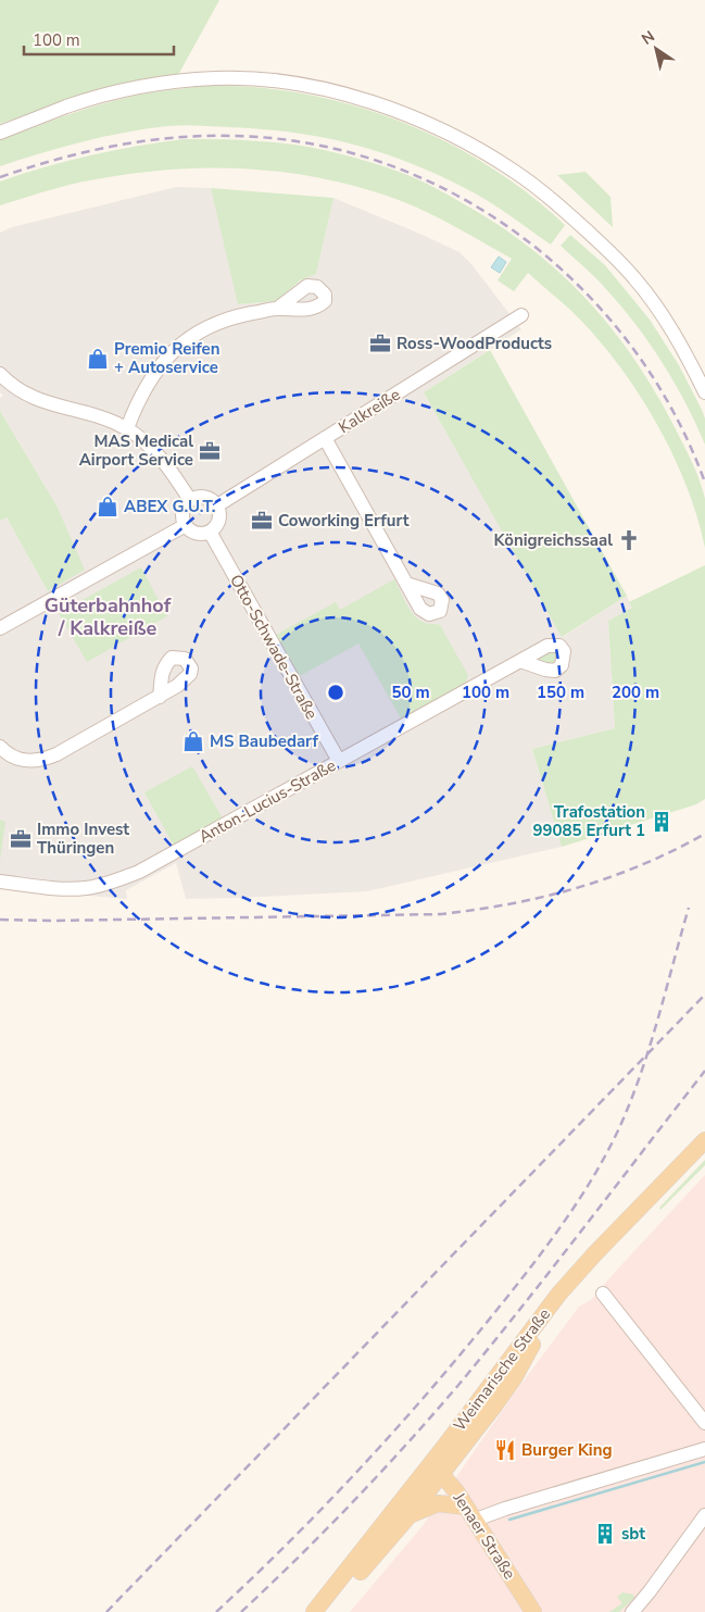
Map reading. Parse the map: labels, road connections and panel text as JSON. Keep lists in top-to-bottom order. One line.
{"streets":{"main road":["Weimarische Straße","Jenaer Straße"],"street":["Kalkreiße","Otto-Schwade-Straße","Anton-Lucius-Straße"]},"crossings":[["Kalkreiße","Otto-Schwade-Straße"],["Otto-Schwade-Straße","Anton-Lucius-Straße"],["Weimarische Straße","Jenaer Straße"]],"districts":["Güterbahnhof / Kalkreiße"],"places":{"office":["Ross-WoodProducts","MAS Medical Airport Service","Coworking Erfurt","Immo Invest Thüringen"],"shop":["Premio Reifen + Autoservice","ABEX G.U.T.","MS Baubedarf"],"church":["Königreichssaal"],"building":["Trafostation 99085 Erfurt 1","sbt"],"restaurant":["Burger King"]},"scale_bar":"100 m","north":"top left","rings":["50 m","100 m","150 m","200 m"]}
